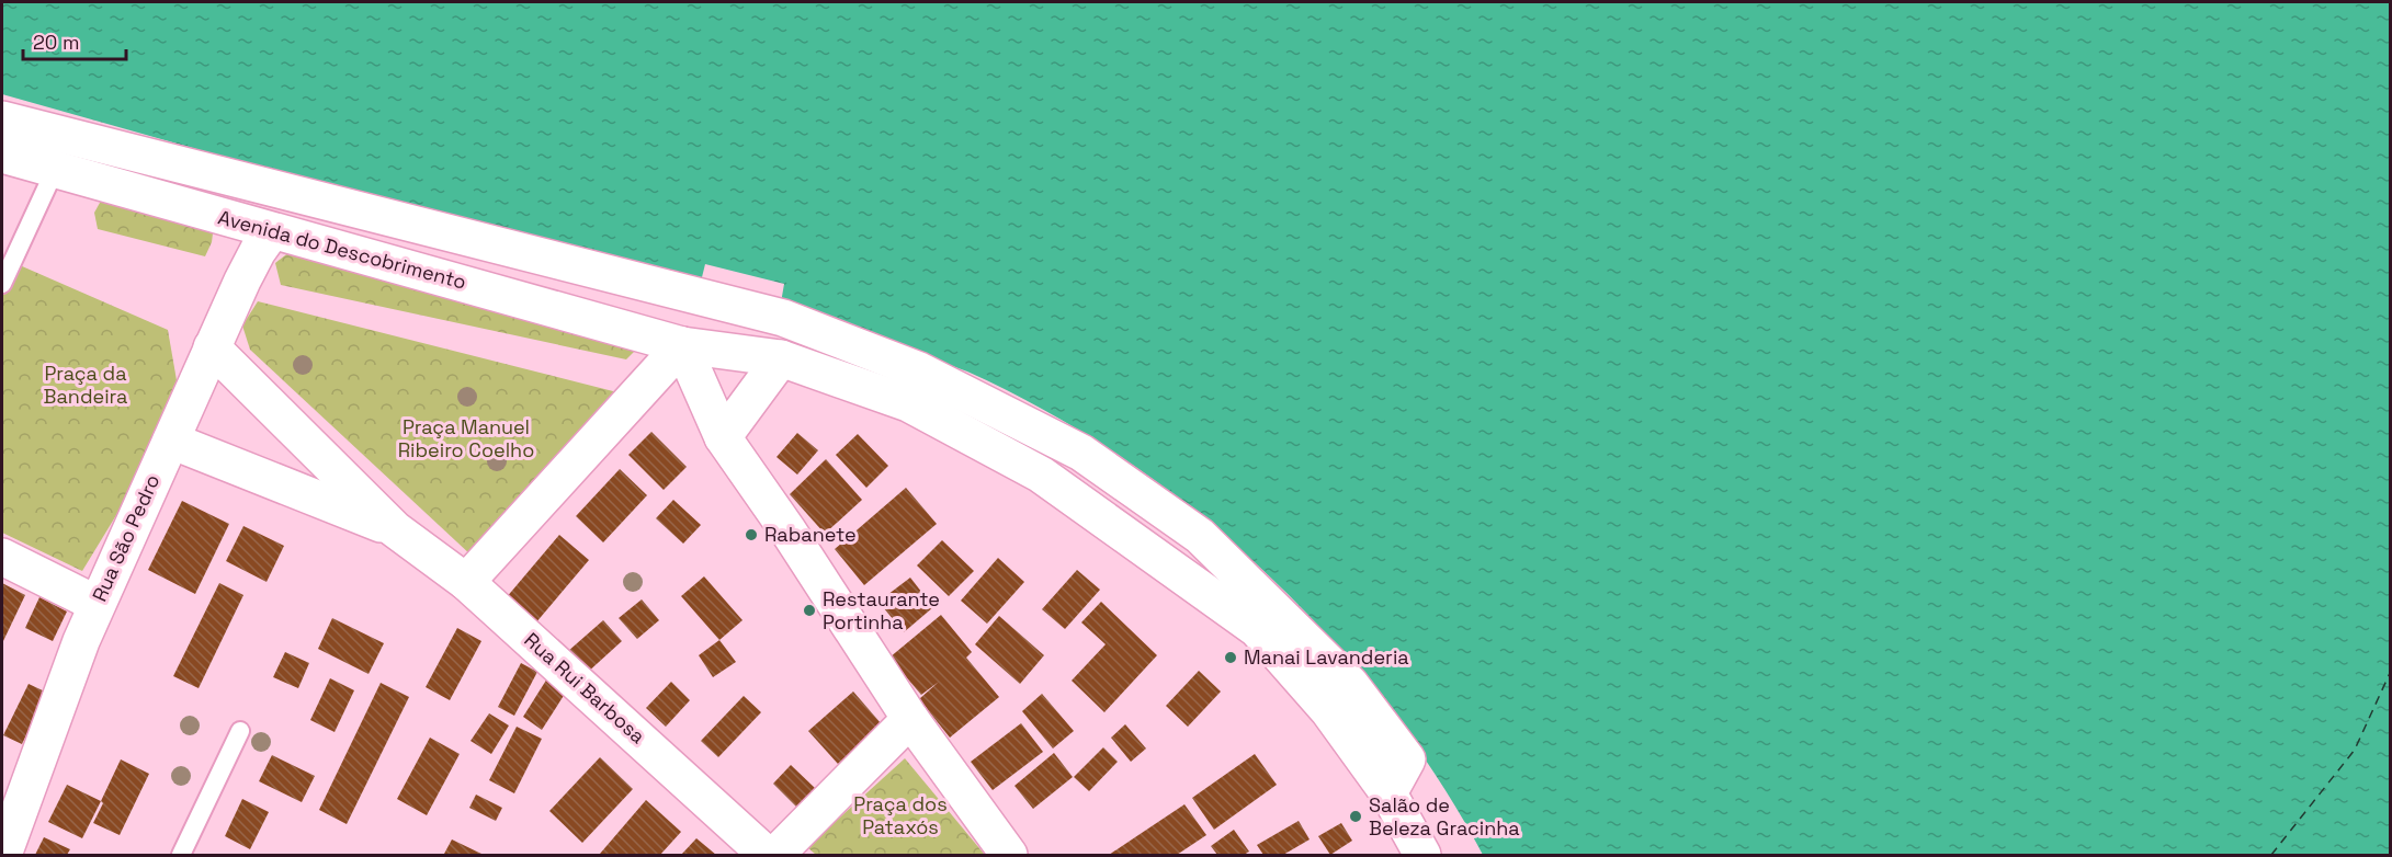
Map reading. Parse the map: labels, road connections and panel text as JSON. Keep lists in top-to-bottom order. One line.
{"streets":{"street":["Avenida do Descobrimento","Rua São Pedro","Rua Rui Barbosa"]},"crossings":[["Avenida do Descobrimento","Rua São Pedro"],["Rua São Pedro","Rua Rui Barbosa"]],"parks":["Praça da Bandeira","Praça Manuel Ribeiro Coelho","Praça dos Pataxós"],"places":["Rabanete","Restaurante Portinha","Manai Lavanderia","Salão de Beleza Gracinha"],"scale_bar":"20 m"}
